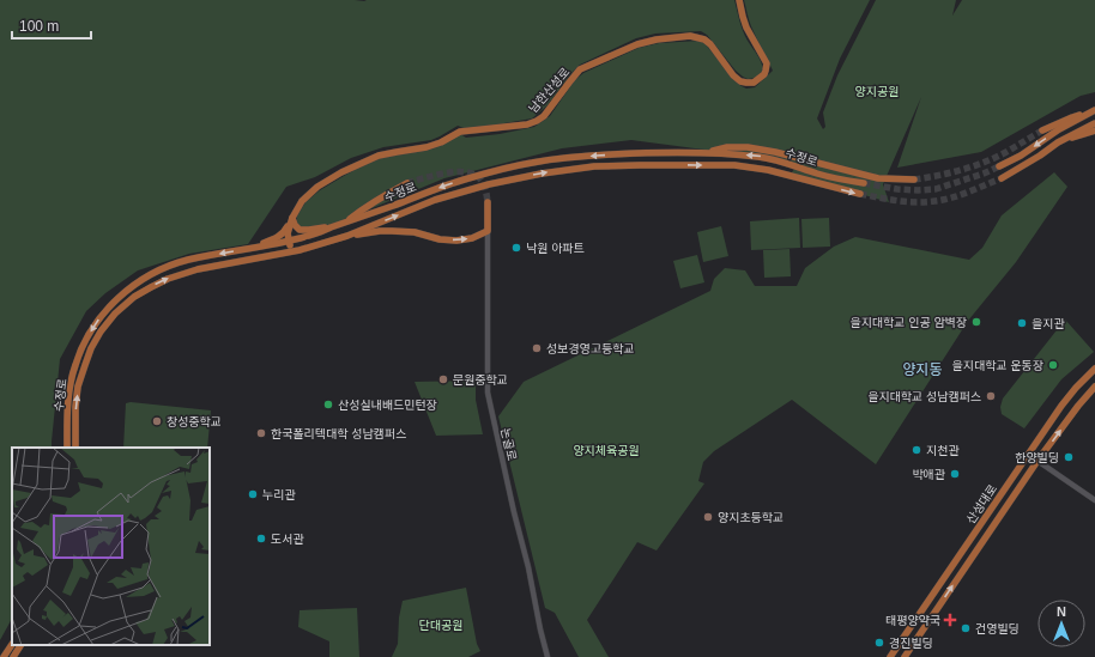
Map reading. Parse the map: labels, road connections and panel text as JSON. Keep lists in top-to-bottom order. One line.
{"streets":{"main road":["남한산성로","수정로","산성대로"],"street":["논골로"]},"crossings":[["남한산성로","수정로"]],"districts":["양지동"],"parks":["양지공원","양지체육공원","단대공원"],"places":{"other":["낙원 아파트","을지대학교 인공 암벽장","을지관","성보경영고등학교","을지대학교 운동장","문원중학교","을지대학교 성남캠퍼스","산성실내배드민턴장","창성중학교","한국폴리텍대학 성남캠퍼스","지천관","한양빌딩","박애관","누리관","양지초등학교","도서관","건영빌딩","경진빌딩"],"health":["태평양약국"]},"scale_bar":"100 m","north":"top"}
